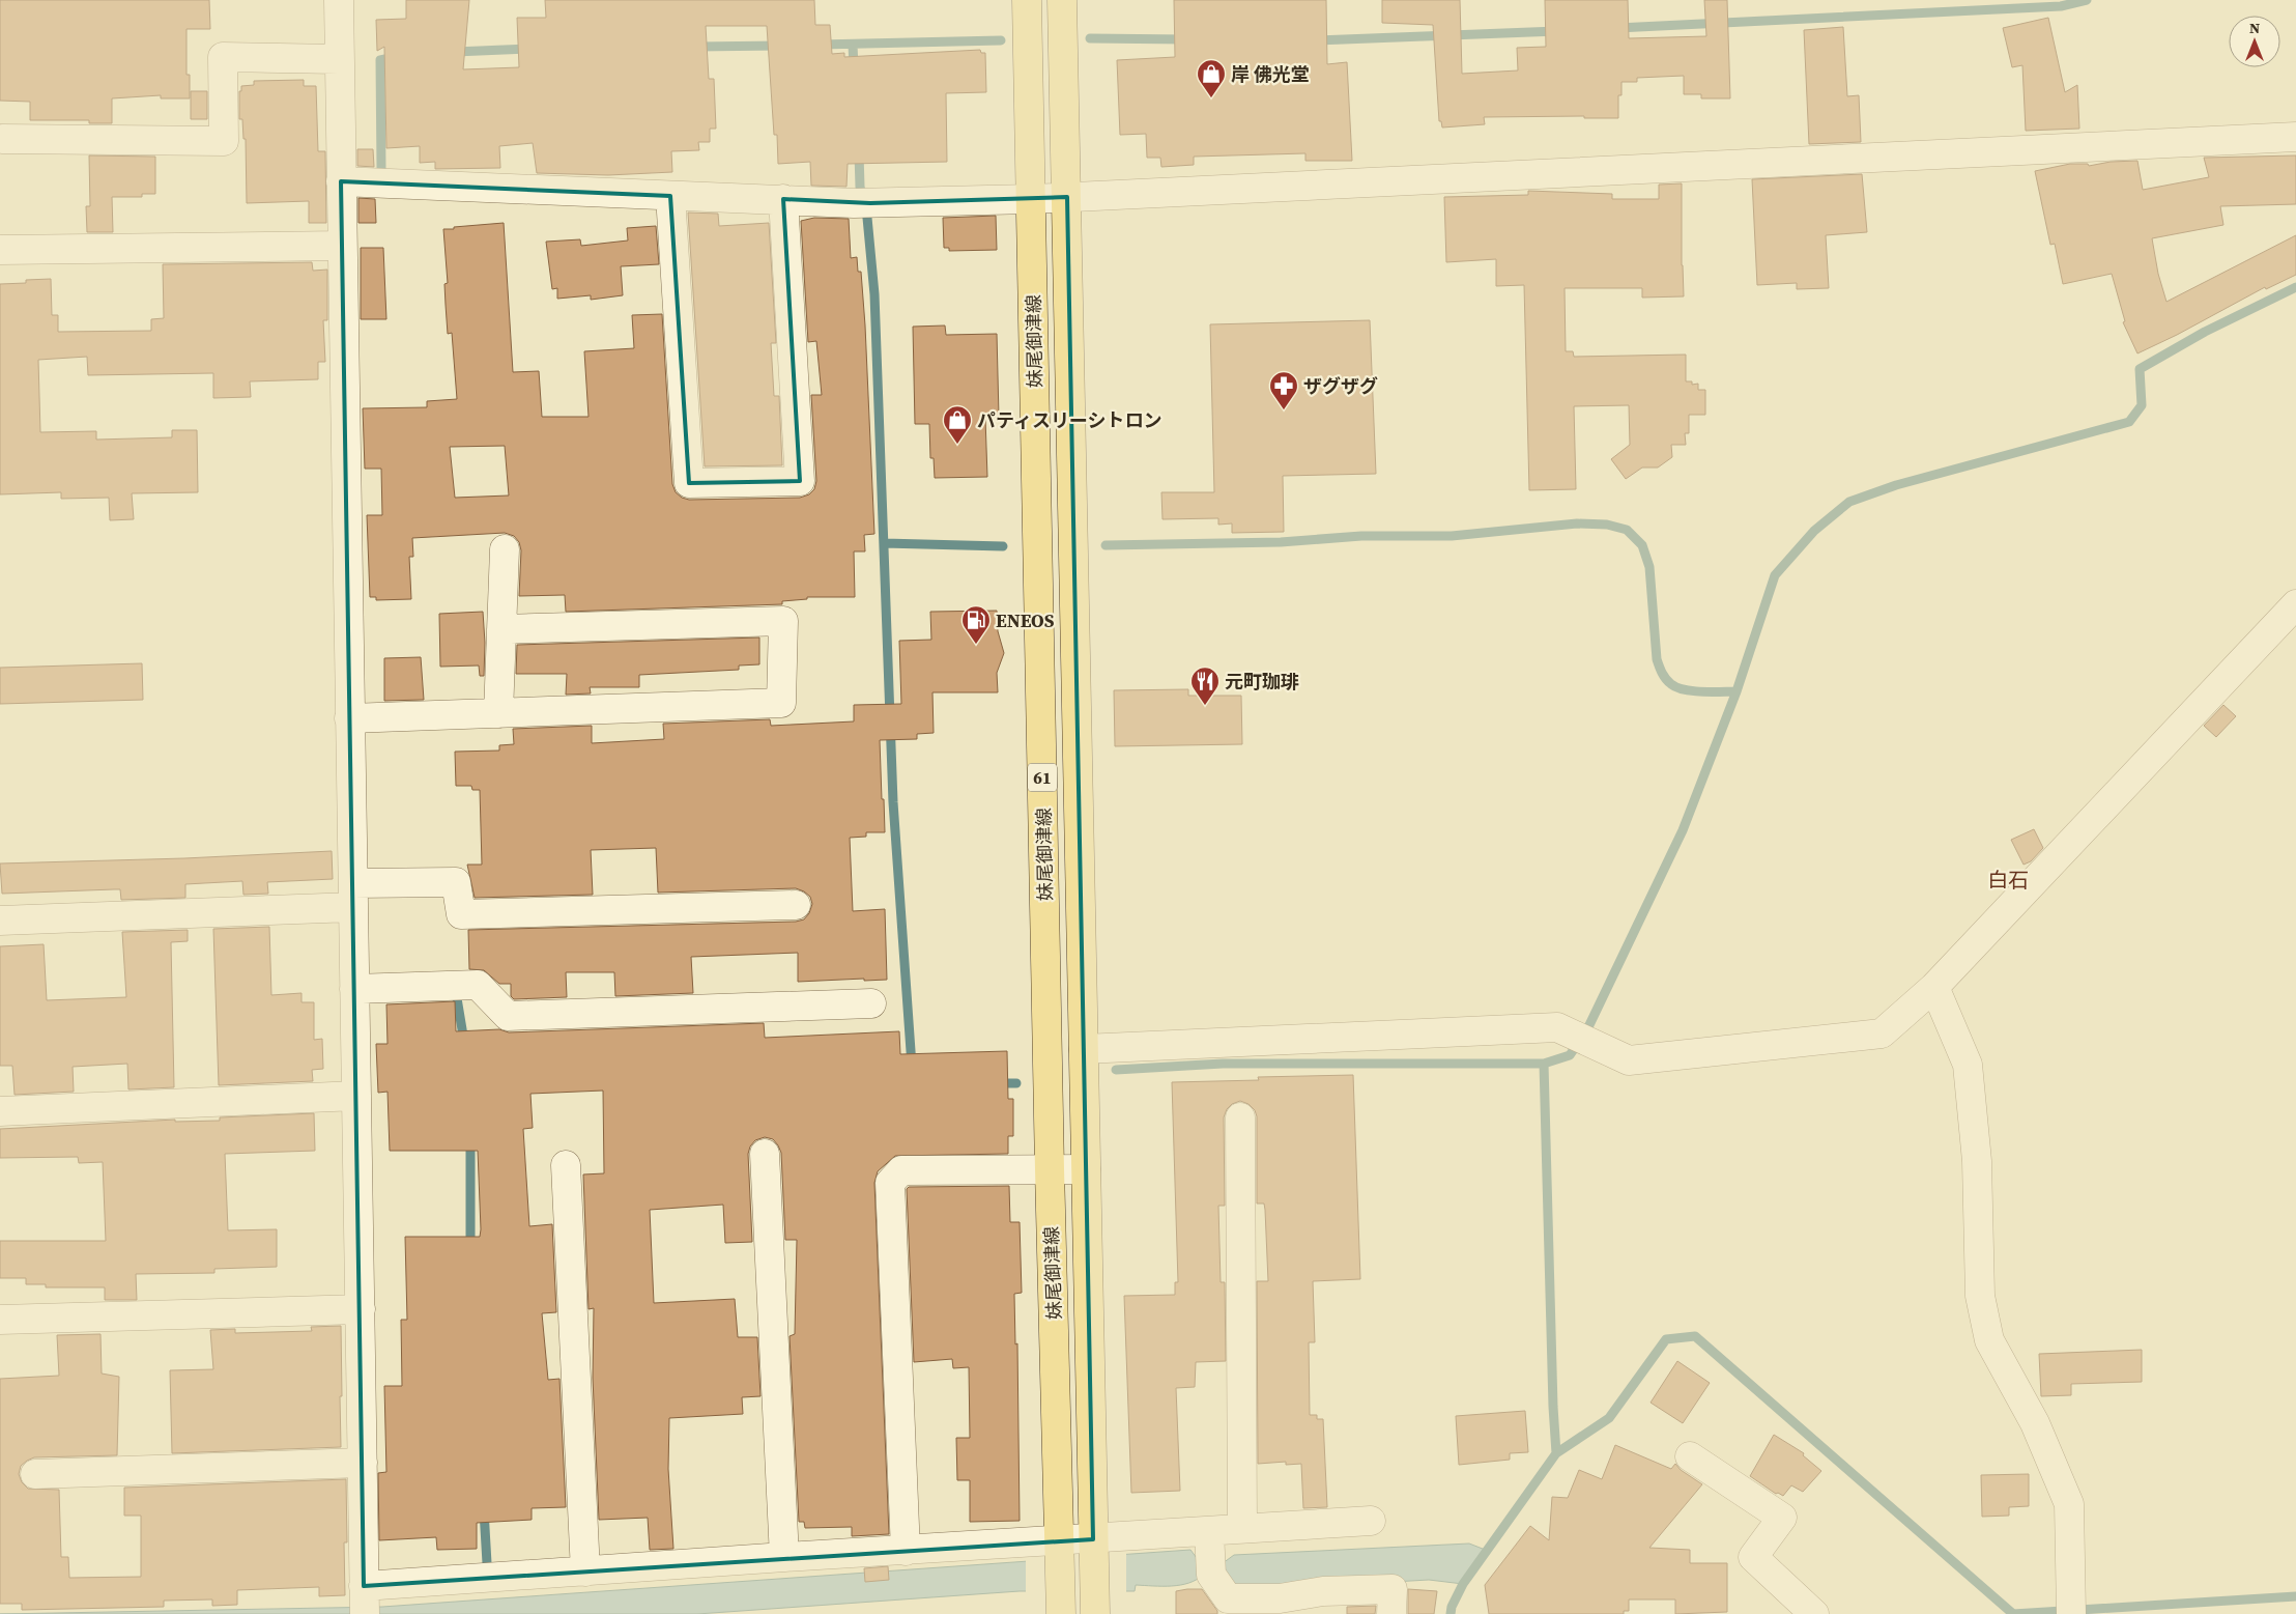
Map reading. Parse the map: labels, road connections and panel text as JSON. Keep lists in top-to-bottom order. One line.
{"streets":{"main road":["妹尾御津線","61"]},"districts":["白石"],"places":{"shop":["岸 佛光堂","パティスリーシトロン"],"pharmacy":["ザグザグ"],"fuel station":["ENEOS"],"restaurant":["元町珈琲"]},"north":"top"}
